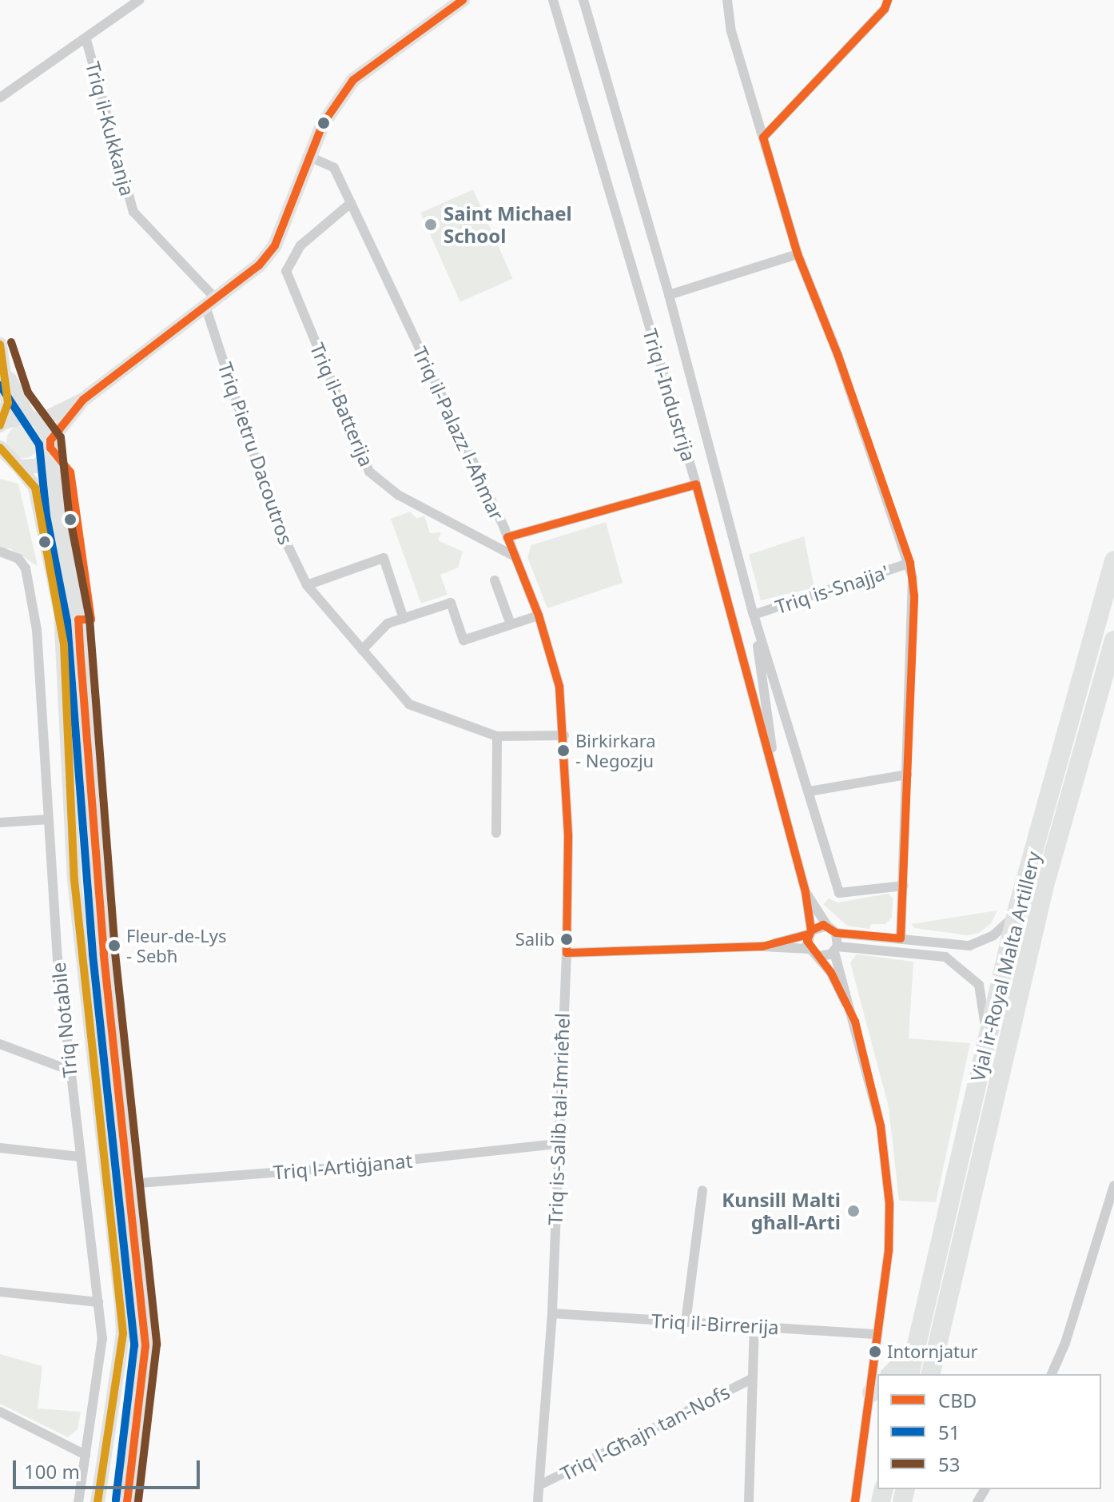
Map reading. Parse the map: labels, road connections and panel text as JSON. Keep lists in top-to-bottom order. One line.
{"streets":{"highway":["Vjal ir-Royal Malta Artillery"],"street":["Triq il-Kukkanja","Triq l-Industrija","Triq il-Batterija","Triq il-Palazz l-Aħmar","Triq Pietru Dacoutros","Triq is-Snajja'","Triq Notabile","Triq is-Salib tal-Imrieħel","Triq l-Artiġjanat","Triq il-Birrerija","Triq l-Għajn tan-Nofs"]},"crossings":[["Triq il-Kukkanja","Triq Pietru Dacoutros"],["Triq l-Industrija","Triq is-Snajja'"],["Triq il-Batterija","Triq il-Palazz l-Aħmar"],["Triq il-Palazz l-Aħmar","Triq Pietru Dacoutros"],["Triq il-Palazz l-Aħmar","Triq is-Salib tal-Imrieħel"],["Triq Pietru Dacoutros","Triq is-Salib tal-Imrieħel"],["Triq is-Salib tal-Imrieħel","Triq l-Artiġjanat"],["Triq is-Salib tal-Imrieħel","Triq il-Birrerija"],["Triq is-Salib tal-Imrieħel","Triq l-Għajn tan-Nofs"]],"places":["Saint Michael School","Birkirkara - Negozju","Salib","Fleur-de-Lys - Sebħ","Kunsill Malti għall-Arti","Intornjatur"],"lines":["transit line CBD","transit line 53","transit line 51"],"legend":["CBD","51","53"],"scale_bar":"100 m"}
